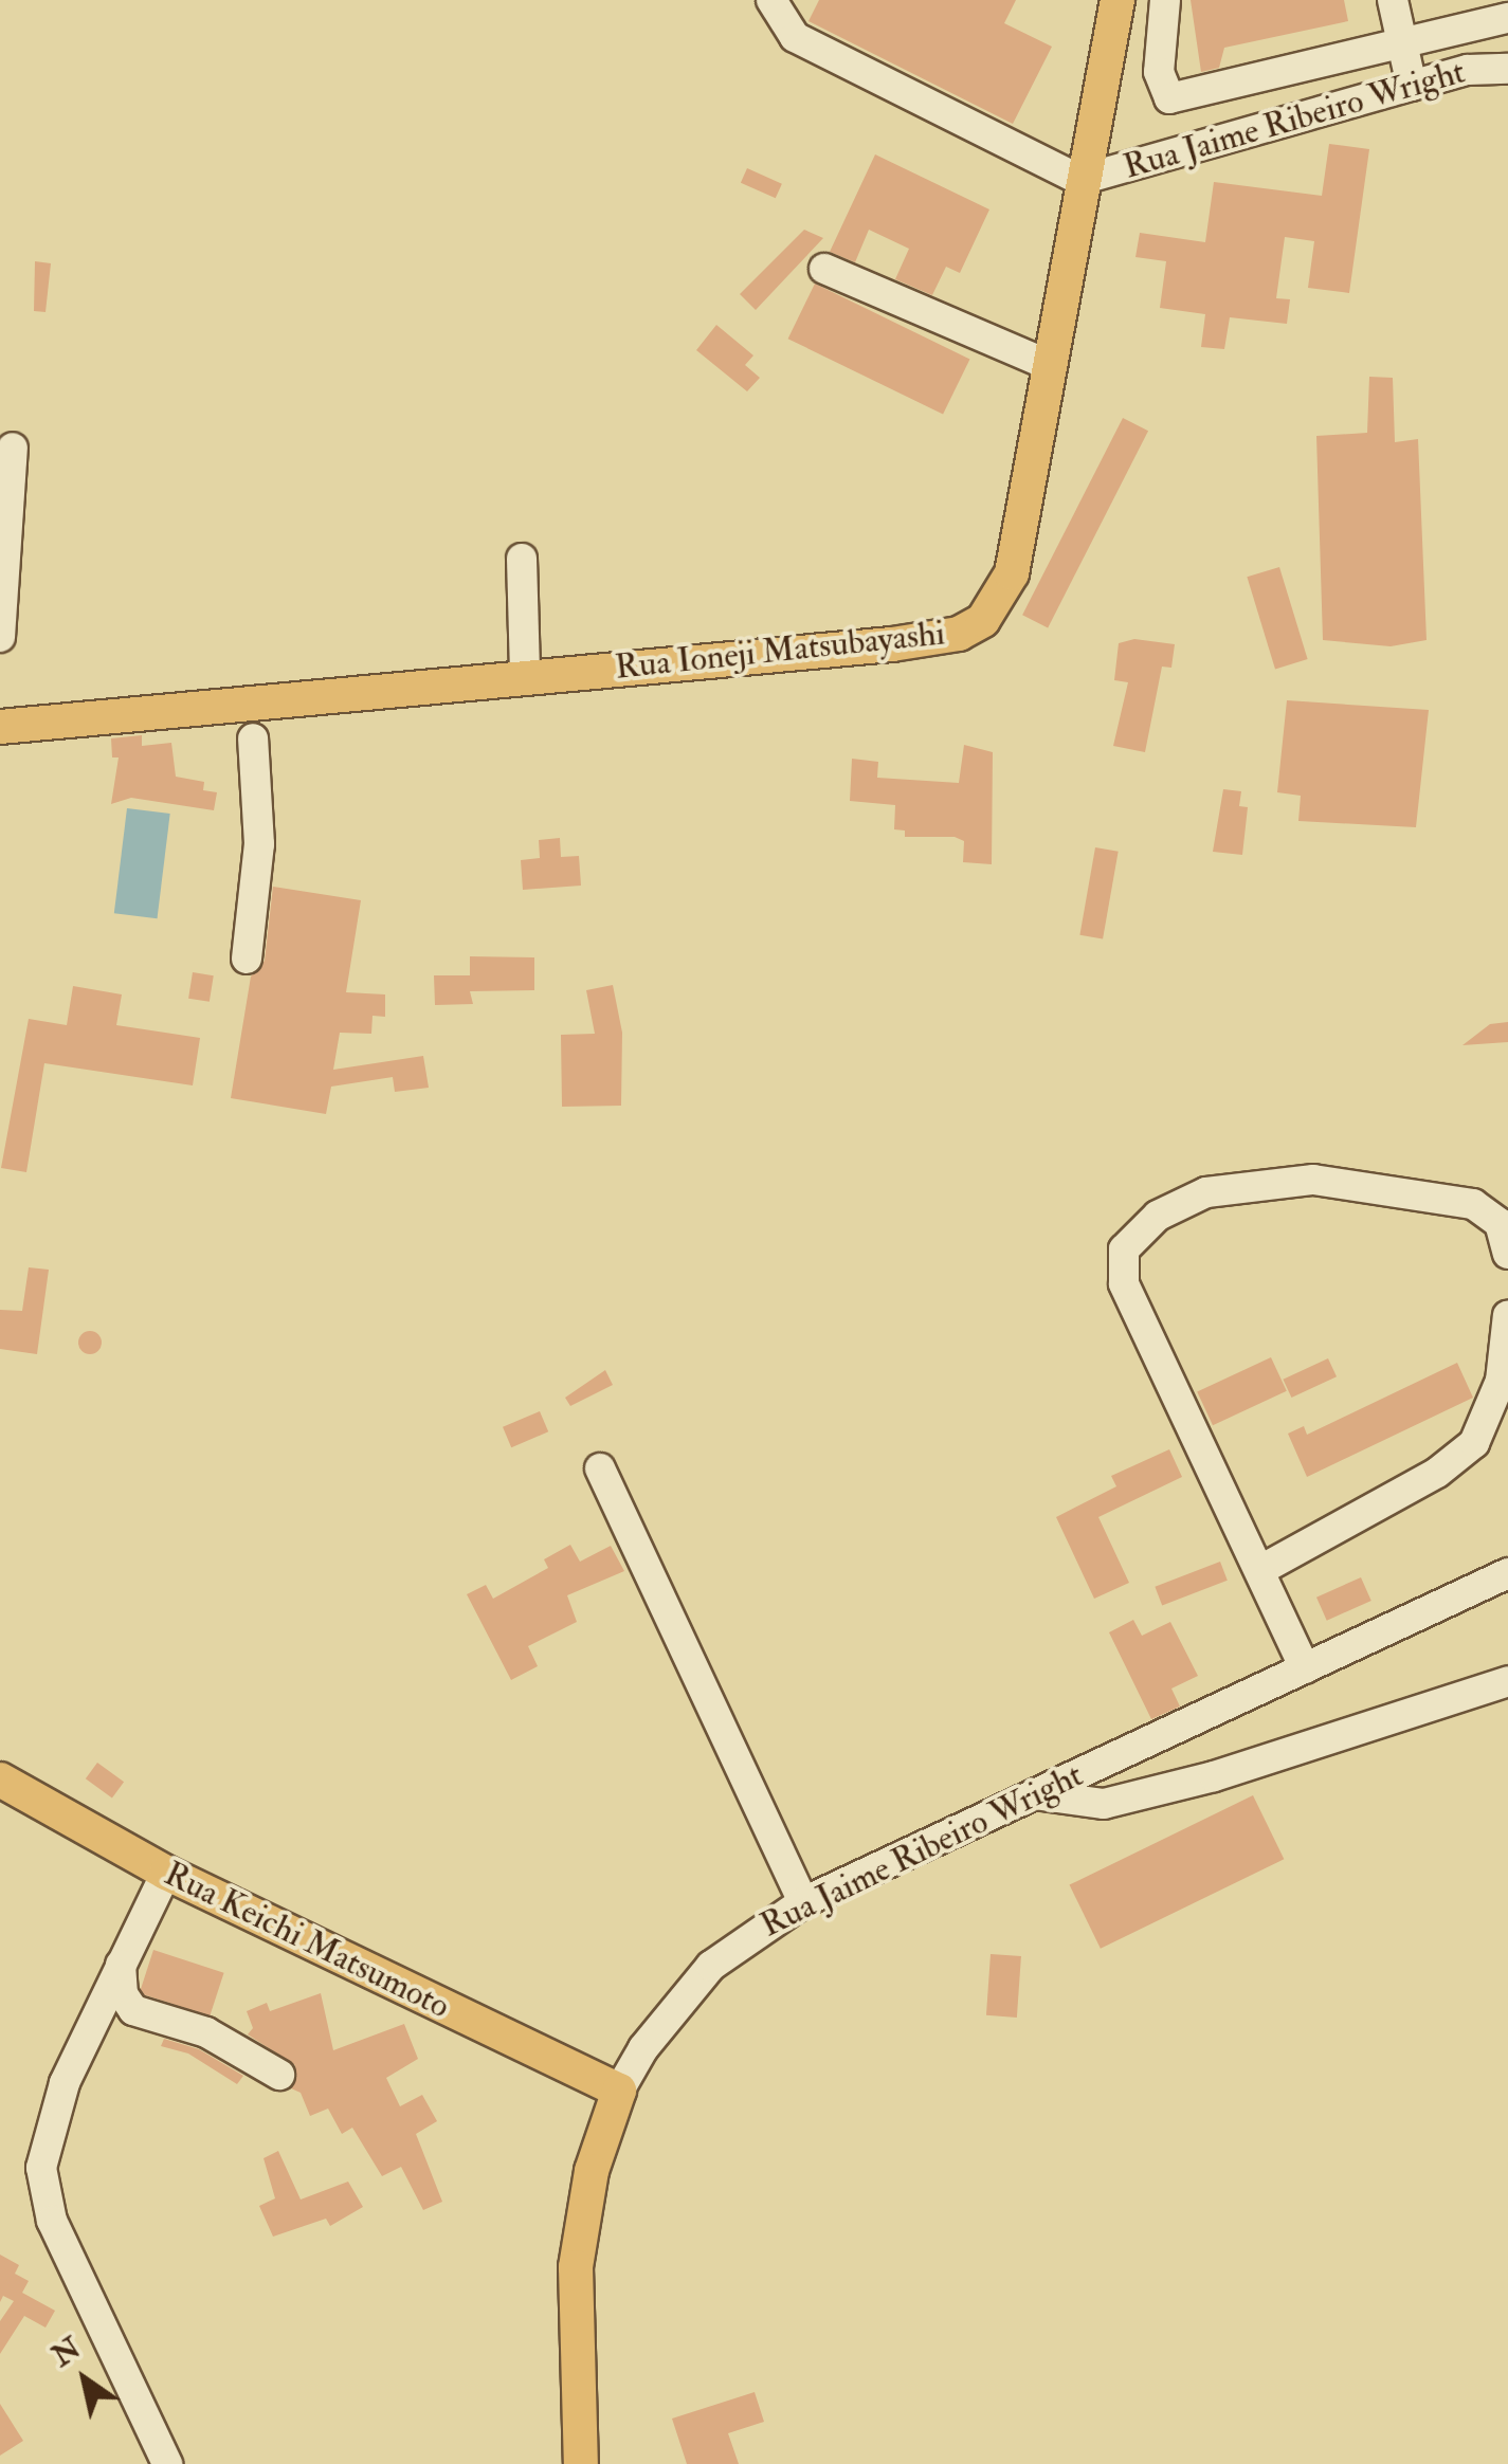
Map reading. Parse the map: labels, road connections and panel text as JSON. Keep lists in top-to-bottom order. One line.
{"streets":{"main road":["Rua Jaime Ribeiro Wright","Rua Ioneji Matsubayashi","Rua Keichi Matsumoto"]},"crossings":[["Rua Jaime Ribeiro Wright","Rua Ioneji Matsubayashi"],["Rua Jaime Ribeiro Wright","Rua Keichi Matsumoto"]],"north":"top left"}
